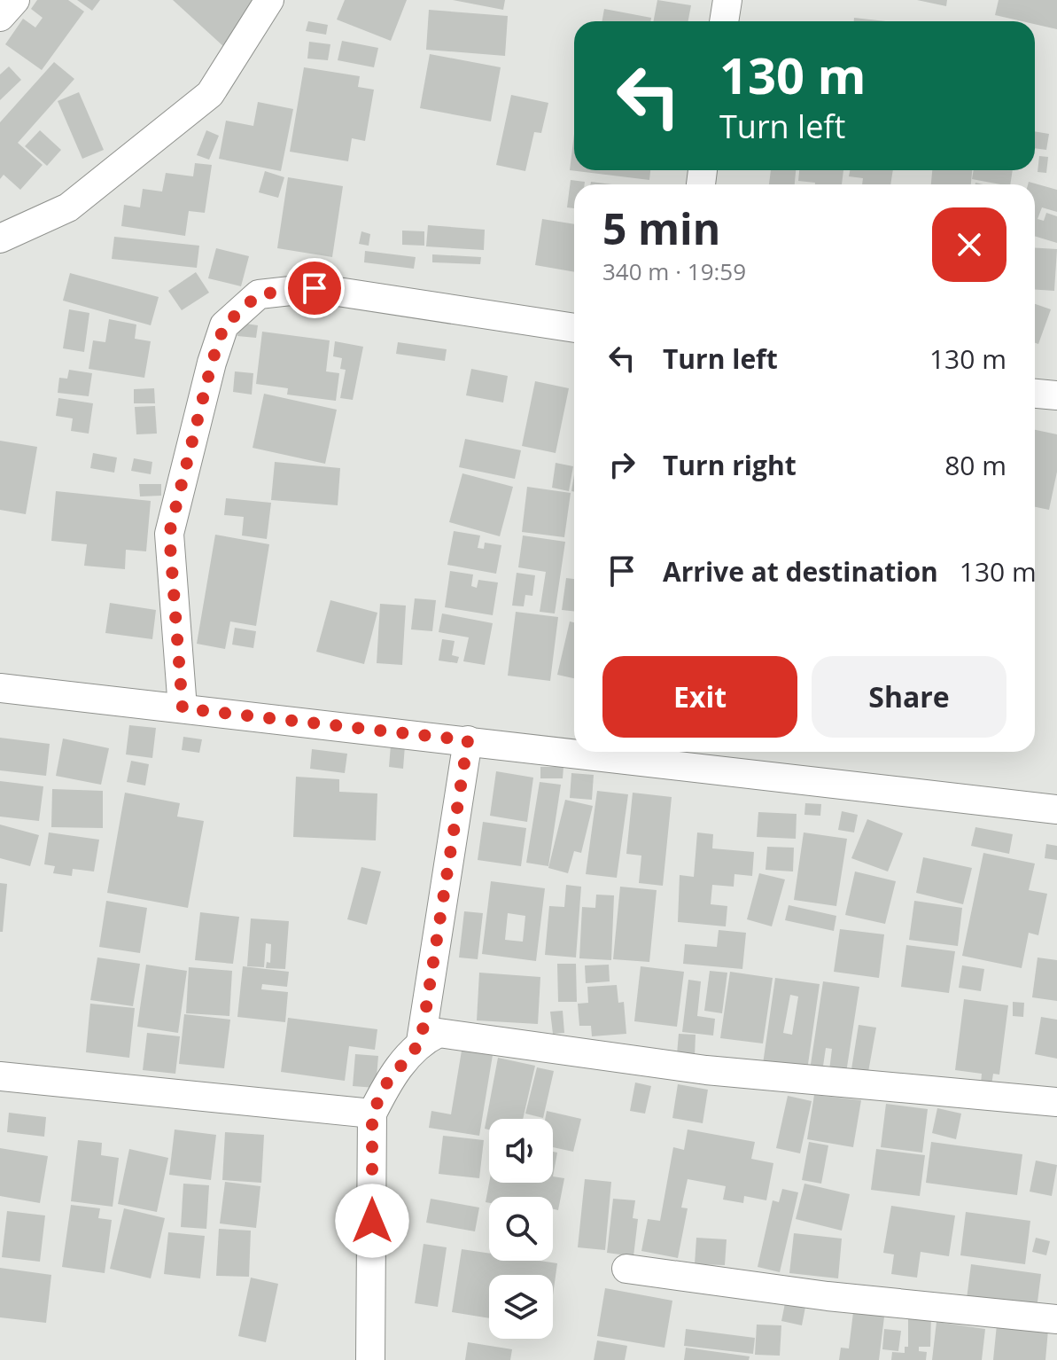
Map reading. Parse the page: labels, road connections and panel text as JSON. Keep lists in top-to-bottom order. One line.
{"page":{"turn":["130 m","Turn left"],"heading":["5 min","340 m · 19:59"],"list":[{"name":"Turn left","value":"130 m"},{"name":"Turn right","value":"80 m"},{"name":"Arrive at destination","value":"130 m"}],"buttons":["Exit","Share"]}}
